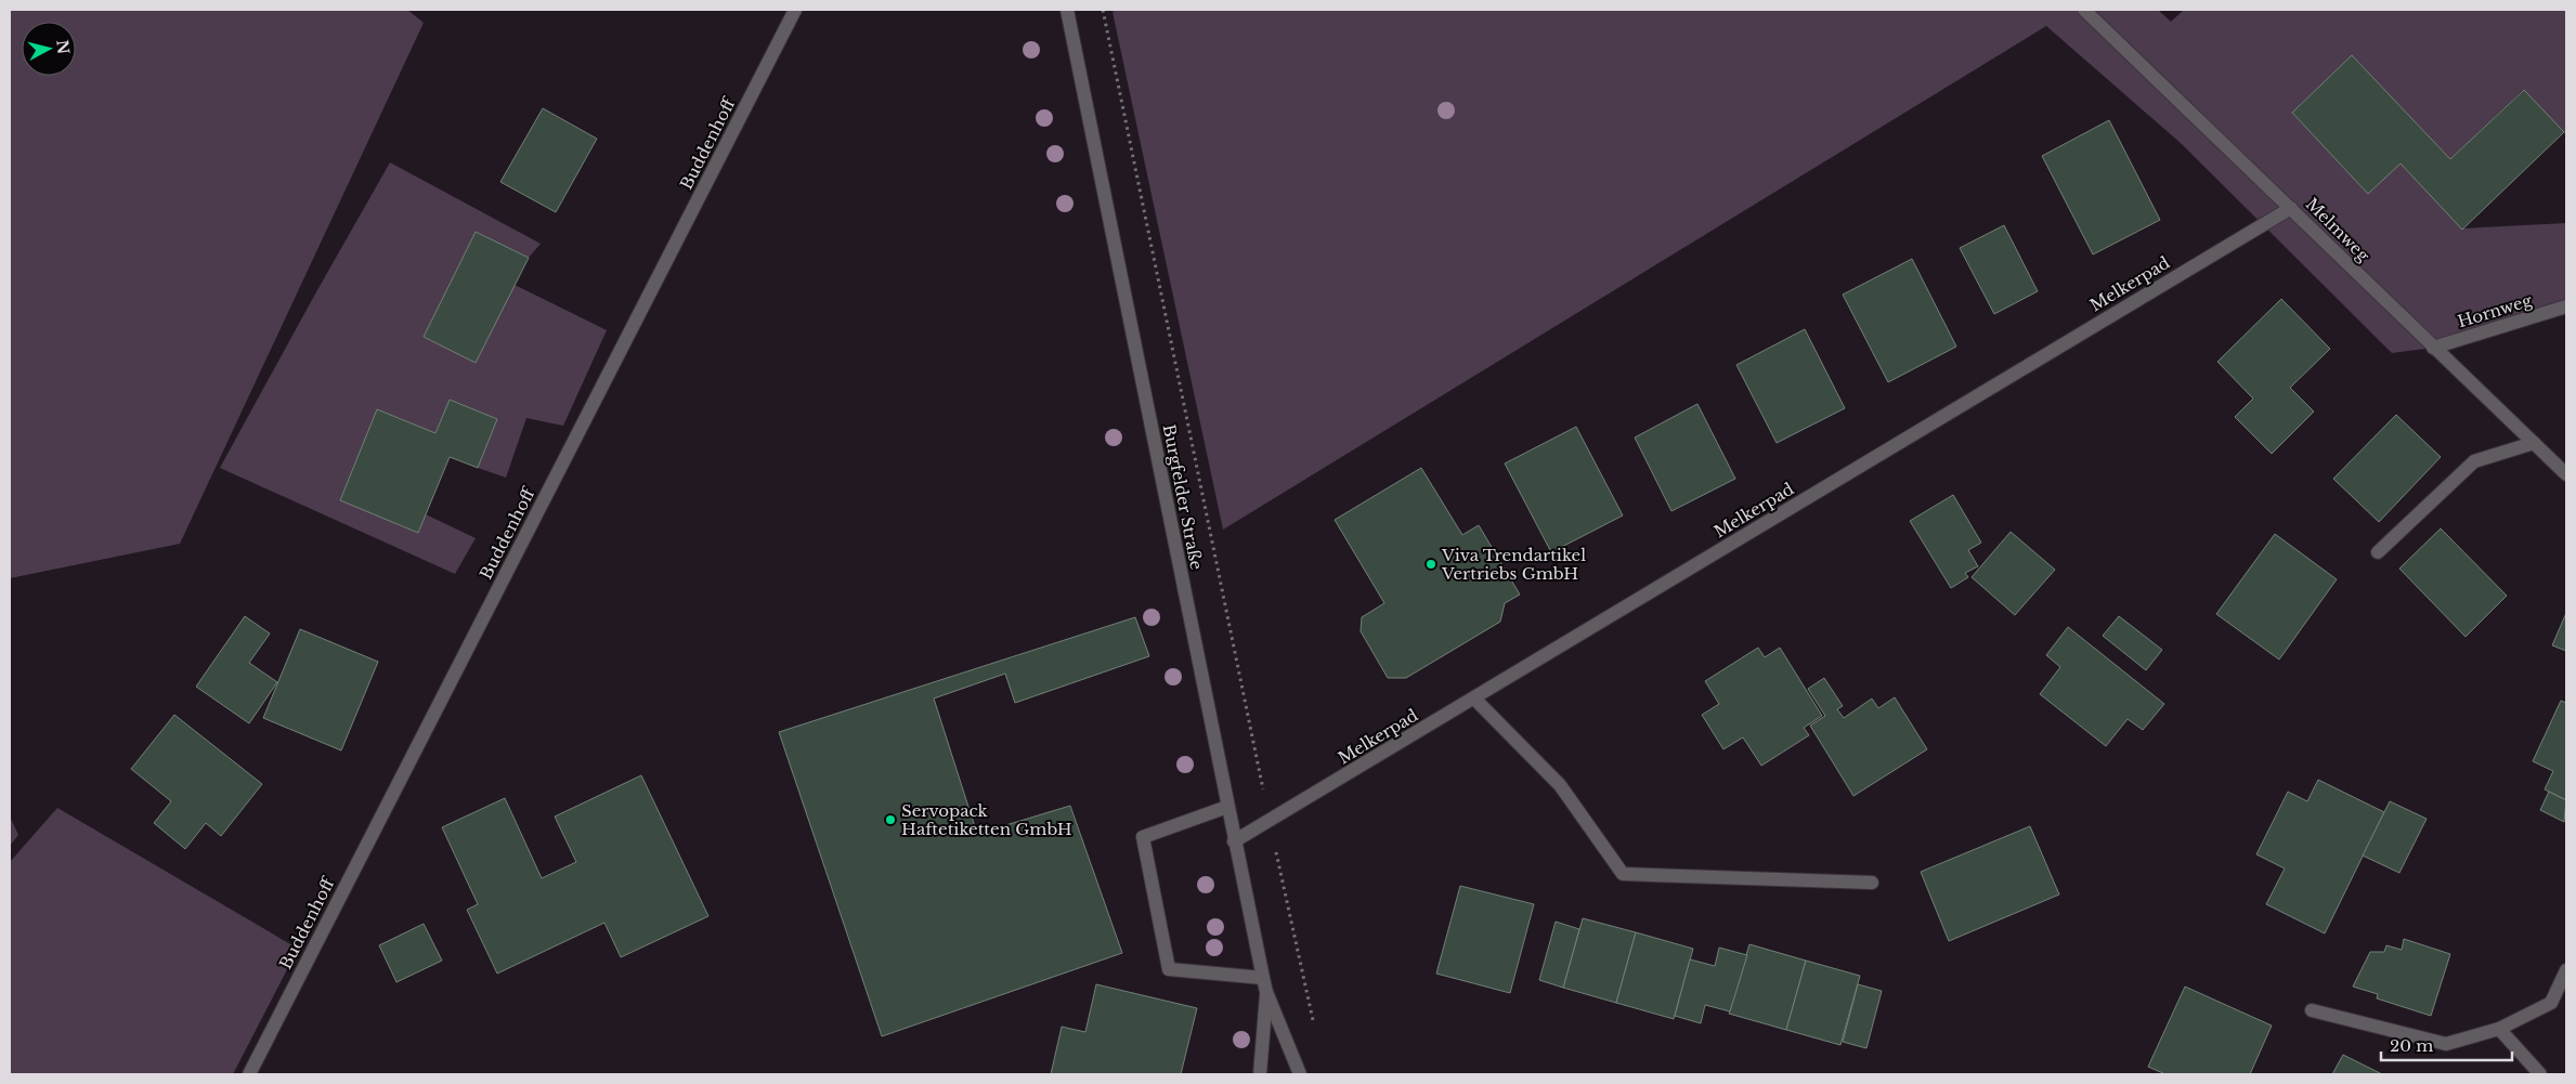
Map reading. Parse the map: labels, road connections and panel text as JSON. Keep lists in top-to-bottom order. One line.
{"streets":{"street":["Buddenhoff","Melmweg","Melkerpad","Hornweg","Burgfelder Straße"]},"crossings":[["Melmweg","Melkerpad"],["Melmweg","Hornweg"],["Melkerpad","Burgfelder Straße"]],"places":["Viva Trendartikel Vertriebs GmbH","Servopack Haftetiketten GmbH"],"scale_bar":"20 m","north":"right"}
